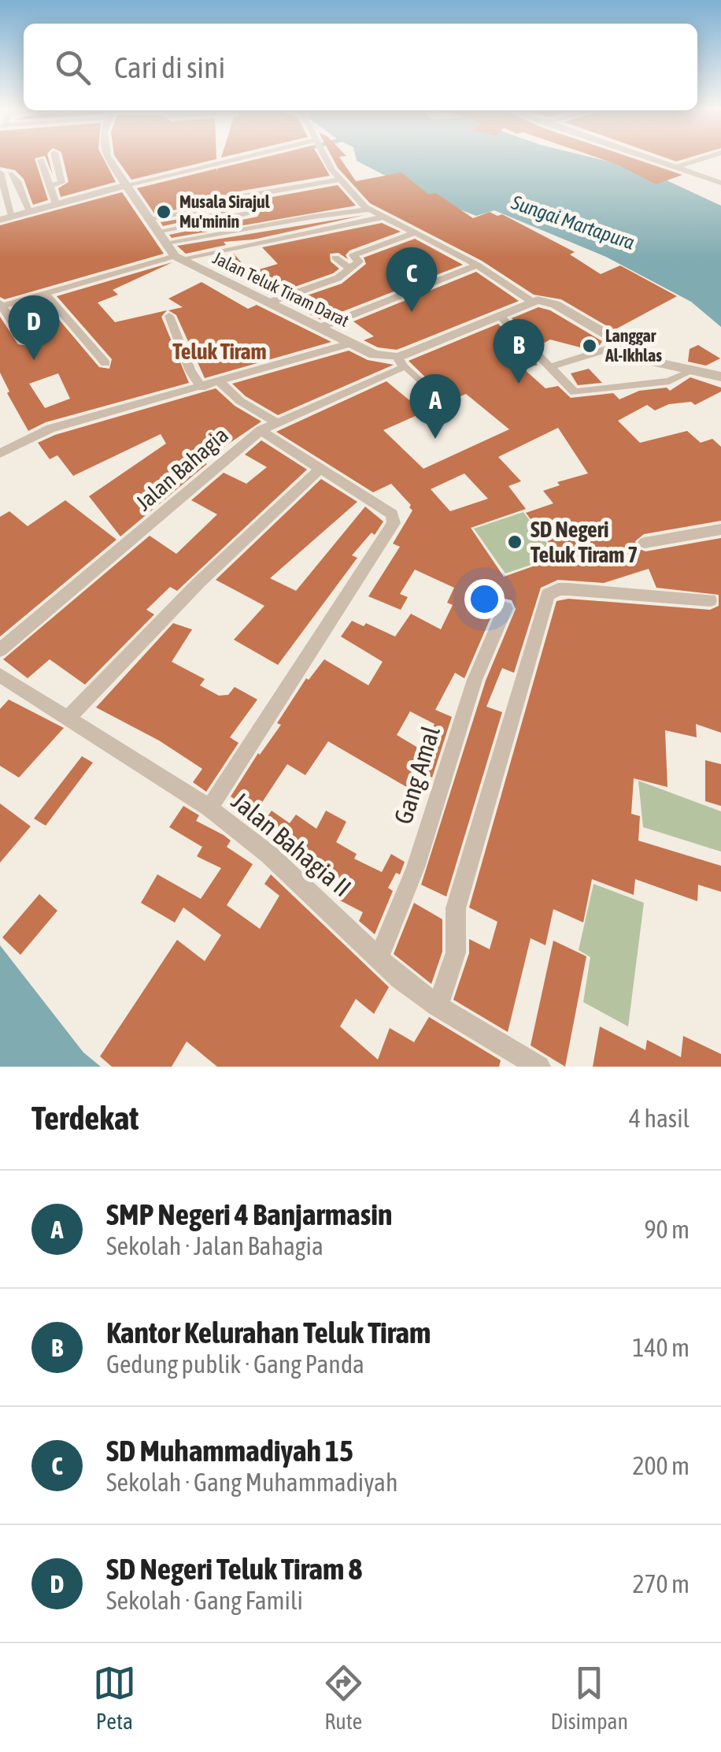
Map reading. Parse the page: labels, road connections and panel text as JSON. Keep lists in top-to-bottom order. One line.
{"streets":{"street":["Jalan Teluk Tiram Darat","Jalan Bahagia","Gang Amal","Jalan Bahagia II"]},"crossings":[["Jalan Teluk Tiram Darat","Jalan Bahagia"],["Gang Amal","Jalan Bahagia II"]],"districts":["Teluk Tiram"],"water":["Sungai Martapura"],"places":["Musala Sirajul Mu'minin","Langgar Al-Ikhlas","SD Negeri Teluk Tiram 7"],"page":{"search":"Cari di sini","pins":["C","D","B","A"],"heading":["Terdekat","4 hasil"],"list":[{"mark":"A","name":"SMP Negeri 4 Banjarmasin","note":"Sekolah · Jalan Bahagia","value":"90 m"},{"mark":"B","name":"Kantor Kelurahan Teluk Tiram","note":"Gedung publik · Gang Panda","value":"140 m"},{"mark":"C","name":"SD Muhammadiyah 15","note":"Sekolah · Gang Muhammadiyah","value":"200 m"},{"mark":"D","name":"SD Negeri Teluk Tiram 8","note":"Sekolah · Gang Famili","value":"270 m"}],"nav":["Peta","Rute","Disimpan"]}}
